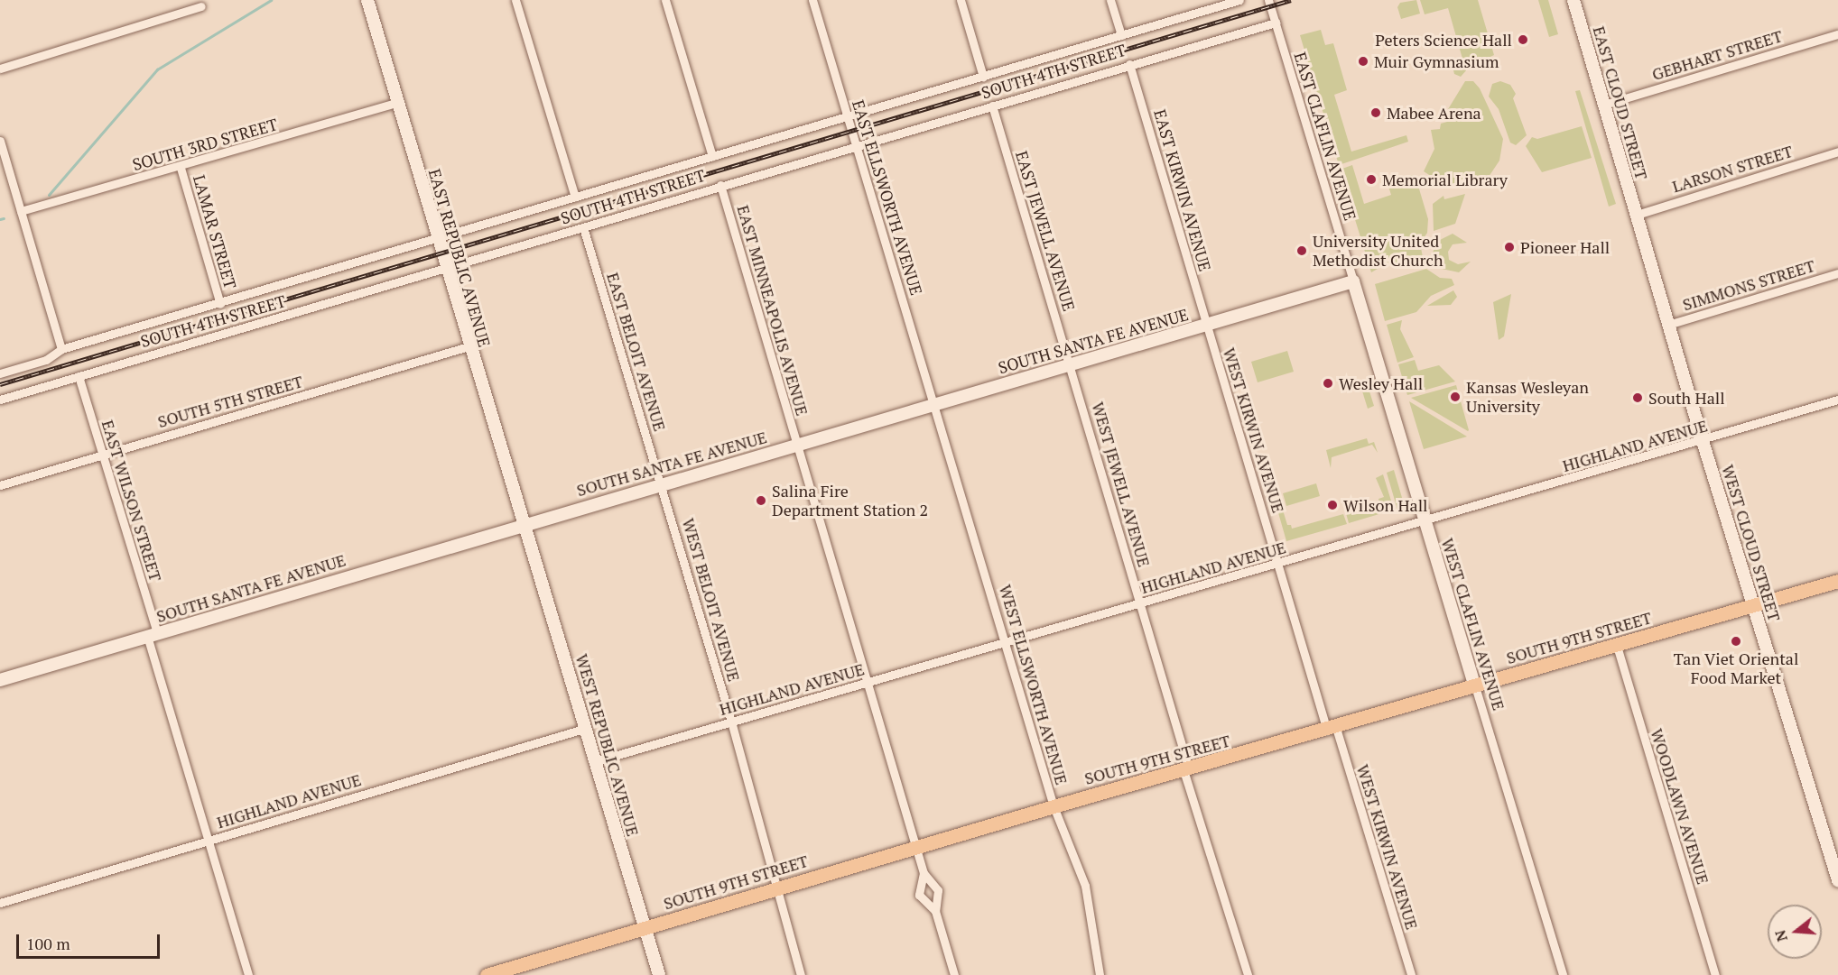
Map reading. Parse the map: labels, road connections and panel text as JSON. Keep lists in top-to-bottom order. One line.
{"streets":{"main road":["EAST CLOUD STREET","EAST REPUBLIC AVENUE","SOUTH SANTA FE AVENUE","WEST CLOUD STREET","WEST CLAFLIN AVENUE","SOUTH 9TH STREET","WEST REPUBLIC AVENUE"],"street":["GEBHART STREET","SOUTH 4TH STREET","EAST CLAFLIN AVENUE","SOUTH 3RD STREET","LARSON STREET","EAST KIRWIN AVENUE","EAST ELLSWORTH AVENUE","EAST JEWELL AVENUE","LAMAR STREET","SIMMONS STREET","EAST MINNEAPOLIS AVENUE","EAST BELOIT AVENUE","SOUTH 5TH STREET","WEST KIRWIN AVENUE","HIGHLAND AVENUE","WEST JEWELL AVENUE","EAST WILSON STREET","WEST BELOIT AVENUE","WEST ELLSWORTH AVENUE","WOODLAWN AVENUE"]},"crossings":[["GEBHART STREET","EAST CLOUD STREET"],["SOUTH 4TH STREET","EAST CLAFLIN AVENUE"],["SOUTH 4TH STREET","EAST KIRWIN AVENUE"],["SOUTH 4TH STREET","EAST ELLSWORTH AVENUE"],["SOUTH 4TH STREET","EAST JEWELL AVENUE"],["SOUTH 4TH STREET","LAMAR STREET"],["SOUTH 4TH STREET","EAST REPUBLIC AVENUE"],["SOUTH 4TH STREET","EAST MINNEAPOLIS AVENUE"],["SOUTH 4TH STREET","EAST BELOIT AVENUE"],["SOUTH 4TH STREET","EAST WILSON STREET"],["EAST CLOUD STREET","LARSON STREET"],["EAST CLOUD STREET","WEST CLOUD STREET"],["EAST CLAFLIN AVENUE","SOUTH SANTA FE AVENUE"],["EAST CLAFLIN AVENUE","WEST CLAFLIN AVENUE"],["SOUTH 3RD STREET","LAMAR STREET"],["SOUTH 3RD STREET","EAST REPUBLIC AVENUE"],["LARSON STREET","WEST CLOUD STREET"],["EAST KIRWIN AVENUE","SOUTH SANTA FE AVENUE"],["EAST KIRWIN AVENUE","WEST KIRWIN AVENUE"],["EAST ELLSWORTH AVENUE","SOUTH SANTA FE AVENUE"],["EAST ELLSWORTH AVENUE","WEST ELLSWORTH AVENUE"],["EAST JEWELL AVENUE","SOUTH SANTA FE AVENUE"],["EAST JEWELL AVENUE","WEST JEWELL AVENUE"],["EAST REPUBLIC AVENUE","SOUTH SANTA FE AVENUE"],["EAST REPUBLIC AVENUE","SOUTH 5TH STREET"],["EAST REPUBLIC AVENUE","WEST REPUBLIC AVENUE"],["SIMMONS STREET","WEST CLOUD STREET"],["EAST MINNEAPOLIS AVENUE","SOUTH SANTA FE AVENUE"],["EAST MINNEAPOLIS AVENUE","HIGHLAND AVENUE"],["EAST MINNEAPOLIS AVENUE","SOUTH 9TH STREET"],["SOUTH SANTA FE AVENUE","EAST BELOIT AVENUE"],["SOUTH SANTA FE AVENUE","WEST KIRWIN AVENUE"],["SOUTH SANTA FE AVENUE","WEST JEWELL AVENUE"],["SOUTH SANTA FE AVENUE","EAST WILSON STREET"],["SOUTH SANTA FE AVENUE","WEST BELOIT AVENUE"],["SOUTH SANTA FE AVENUE","WEST CLAFLIN AVENUE"],["SOUTH SANTA FE AVENUE","WEST ELLSWORTH AVENUE"],["SOUTH SANTA FE AVENUE","WEST REPUBLIC AVENUE"],["EAST BELOIT AVENUE","WEST BELOIT AVENUE"],["SOUTH 5TH STREET","EAST WILSON STREET"],["WEST KIRWIN AVENUE","HIGHLAND AVENUE"],["WEST KIRWIN AVENUE","SOUTH 9TH STREET"],["HIGHLAND AVENUE","WEST JEWELL AVENUE"],["HIGHLAND AVENUE","EAST WILSON STREET"],["HIGHLAND AVENUE","WEST CLOUD STREET"],["HIGHLAND AVENUE","WEST BELOIT AVENUE"],["HIGHLAND AVENUE","WEST CLAFLIN AVENUE"],["HIGHLAND AVENUE","WEST ELLSWORTH AVENUE"],["HIGHLAND AVENUE","WEST REPUBLIC AVENUE"],["WEST JEWELL AVENUE","SOUTH 9TH STREET"],["WEST CLOUD STREET","SOUTH 9TH STREET"],["WEST BELOIT AVENUE","SOUTH 9TH STREET"],["WEST CLAFLIN AVENUE","SOUTH 9TH STREET"],["SOUTH 9TH STREET","WEST ELLSWORTH AVENUE"],["SOUTH 9TH STREET","WEST REPUBLIC AVENUE"],["SOUTH 9TH STREET","WOODLAWN AVENUE"]],"places":["Peters Science Hall","Muir Gymnasium","Mabee Arena","Memorial Library","Pioneer Hall","University United Methodist Church","Wesley Hall","Kansas Wesleyan University","South Hall","Salina Fire Department Station 2","Wilson Hall","Tan Viet Oriental Food Market"],"scale_bar":"100 m","north":"left"}
